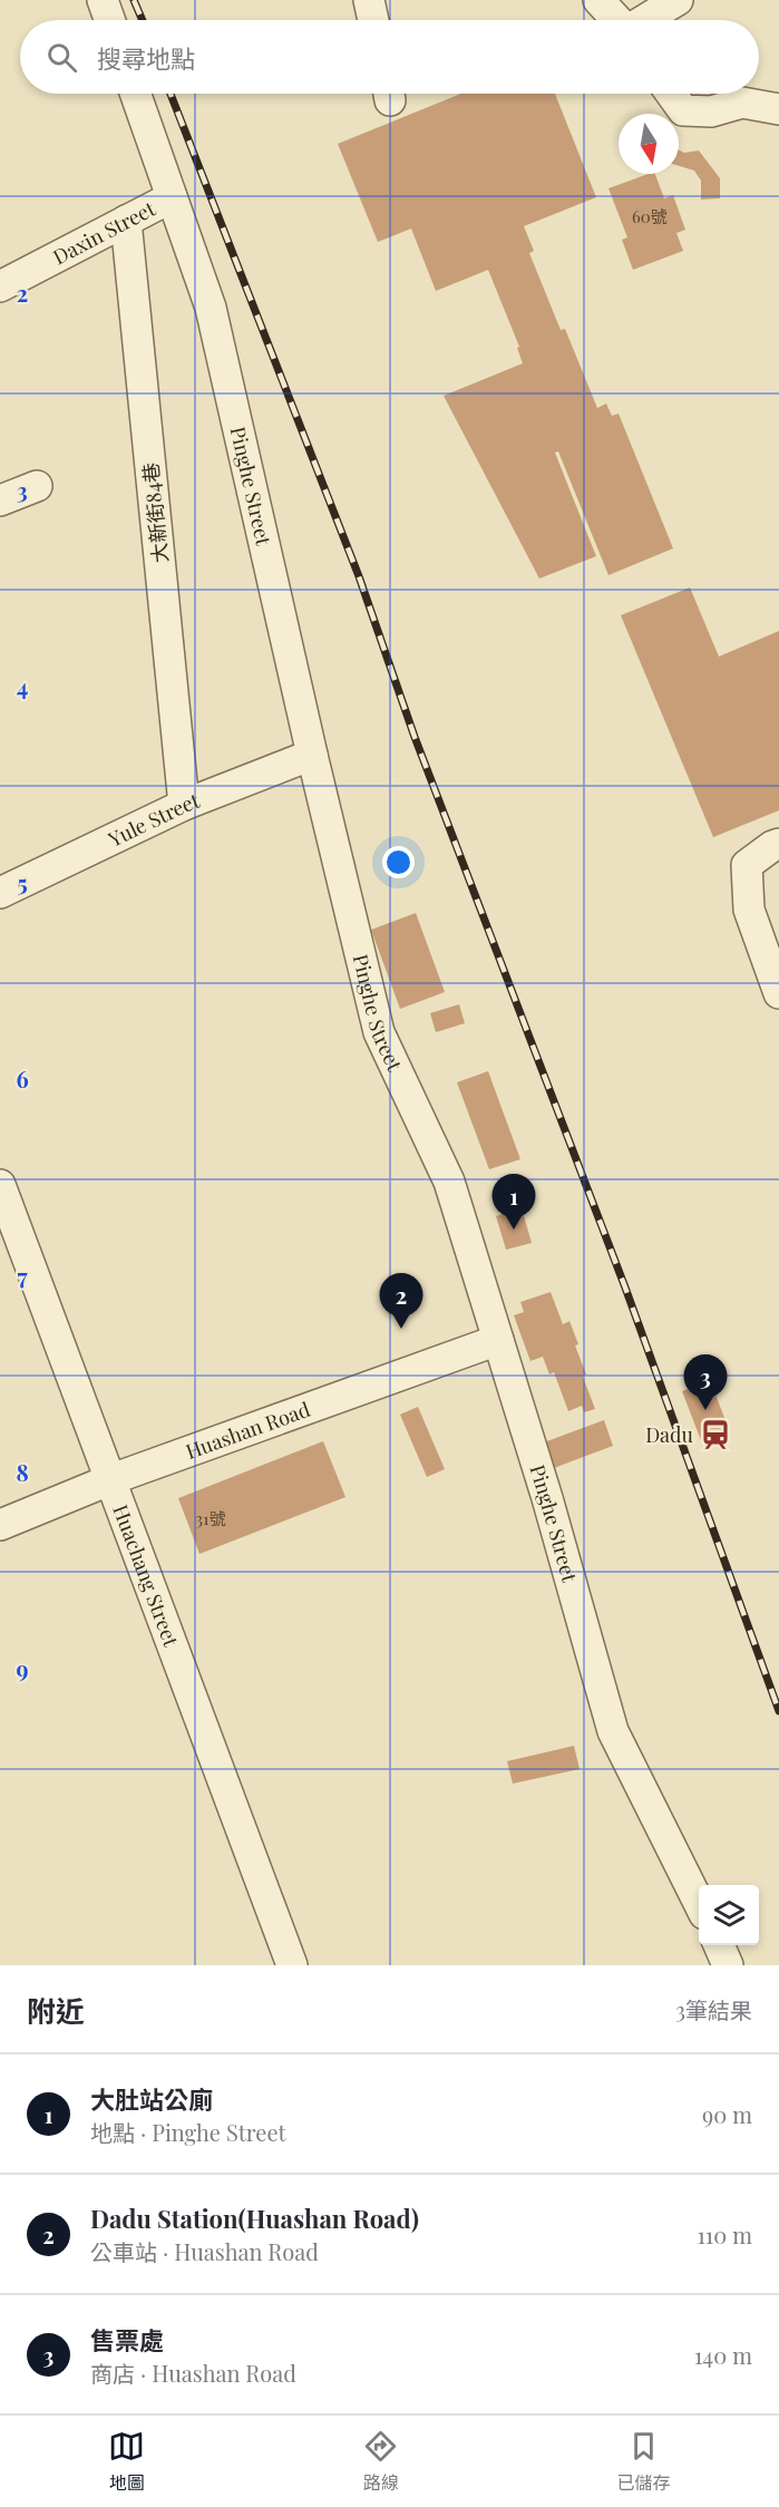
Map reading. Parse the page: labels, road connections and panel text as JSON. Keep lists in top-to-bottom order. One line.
{"streets":{"street":["Daxin Street","Pinghe Street","大新街84巷","Yule Street","Huashan Road","Huachang Street"]},"crossings":[["Daxin Street","Pinghe Street"],["Daxin Street","大新街84巷"],["Pinghe Street","Yule Street"],["Pinghe Street","Huashan Road"],["大新街84巷","Yule Street"],["Huashan Road","Huachang Street"]],"places":{"station":["Dadu"]},"house_numbers":["60號","31號"],"north":"bottom","page":{"search":"搜尋地點","pins":["1","2","3"],"heading":["附近","3筆結果"],"list":[{"mark":"1","name":"大肚站公廁","note":"地點 · Pinghe Street","value":"90 m"},{"mark":"2","name":"Dadu Station(Huashan Road)","note":"公車站 · Huashan Road","value":"110 m"},{"mark":"3","name":"售票處","note":"商店 · Huashan Road","value":"140 m"}],"nav":["地圖","路線","已儲存"]},"grid":{"rows":["2","3","4","5","6","7","8","9"]}}
